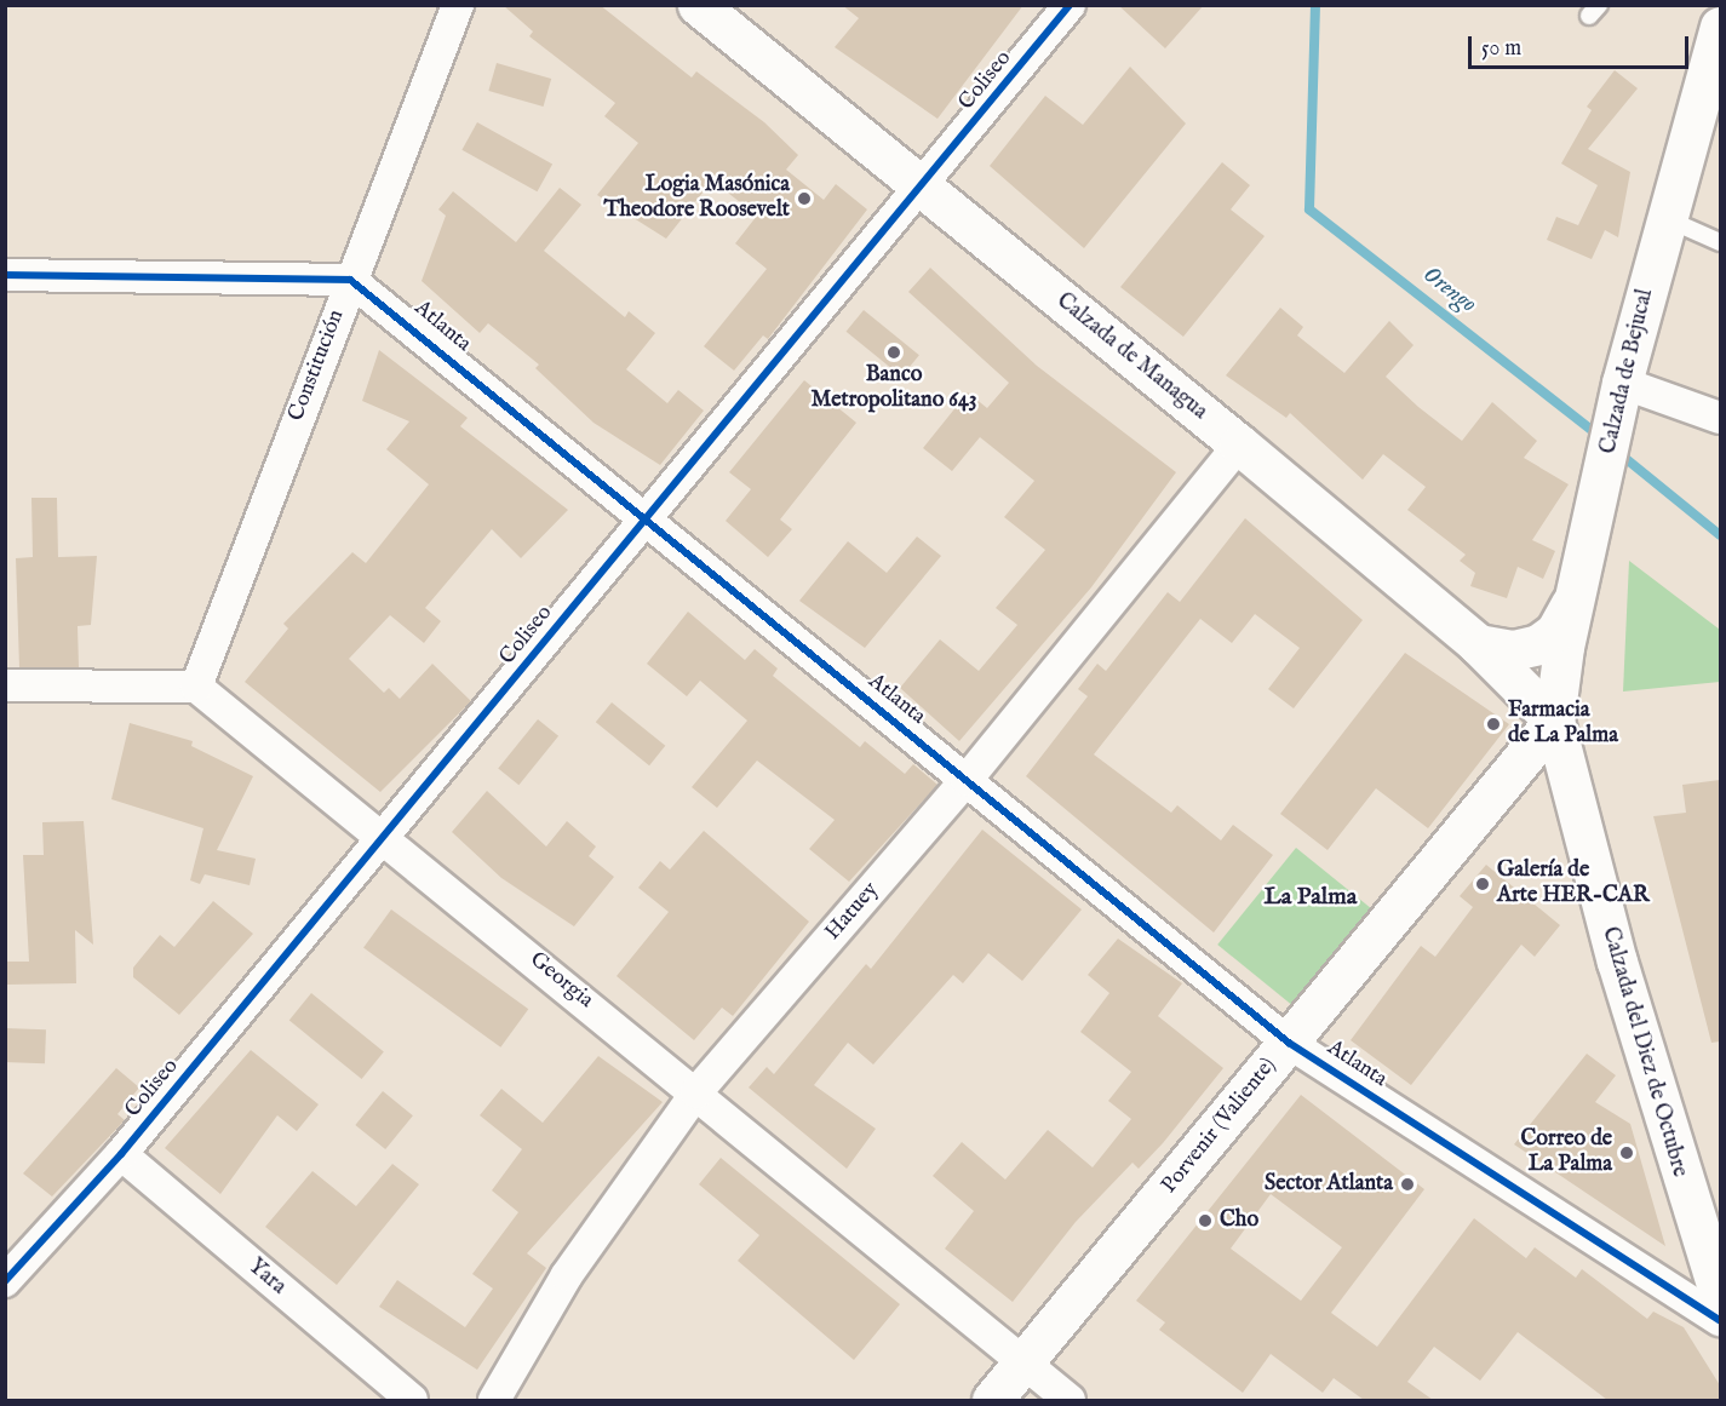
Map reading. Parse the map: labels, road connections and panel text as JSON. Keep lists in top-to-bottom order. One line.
{"streets":{"main road":["Calzada de Managua","Calzada de Bejucal","Calzada del Diez de Octubre","Porvenir (Valiente)"],"street":["Coliseo","Atlanta","Constitución","Hatuey","Georgia","Yara"]},"crossings":[["Coliseo","Atlanta"],["Coliseo","Calzada de Managua"],["Coliseo","Georgia"],["Coliseo","Yara"],["Atlanta","Constitución"],["Atlanta","Hatuey"],["Atlanta","Porvenir (Valiente)"],["Calzada de Managua","Calzada de Bejucal"],["Calzada de Managua","Hatuey"],["Calzada de Managua","Calzada del Diez de Octubre"],["Calzada de Managua","Porvenir (Valiente)"],["Constitución","Georgia"],["Calzada de Bejucal","Calzada del Diez de Octubre"],["Calzada de Bejucal","Porvenir (Valiente)"],["Hatuey","Georgia"],["Georgia","Porvenir (Valiente)"],["Calzada del Diez de Octubre","Porvenir (Valiente)"]],"districts":["La Palma"],"water":["Orengo"],"places":["Logia Masónica Theodore Roosevelt","Banco Metropolitano 643","Farmacia de La Palma","Galería de Arte HER-CAR","Correo de La Palma","Sector Atlanta","Cho"],"scale_bar":"50 m"}
